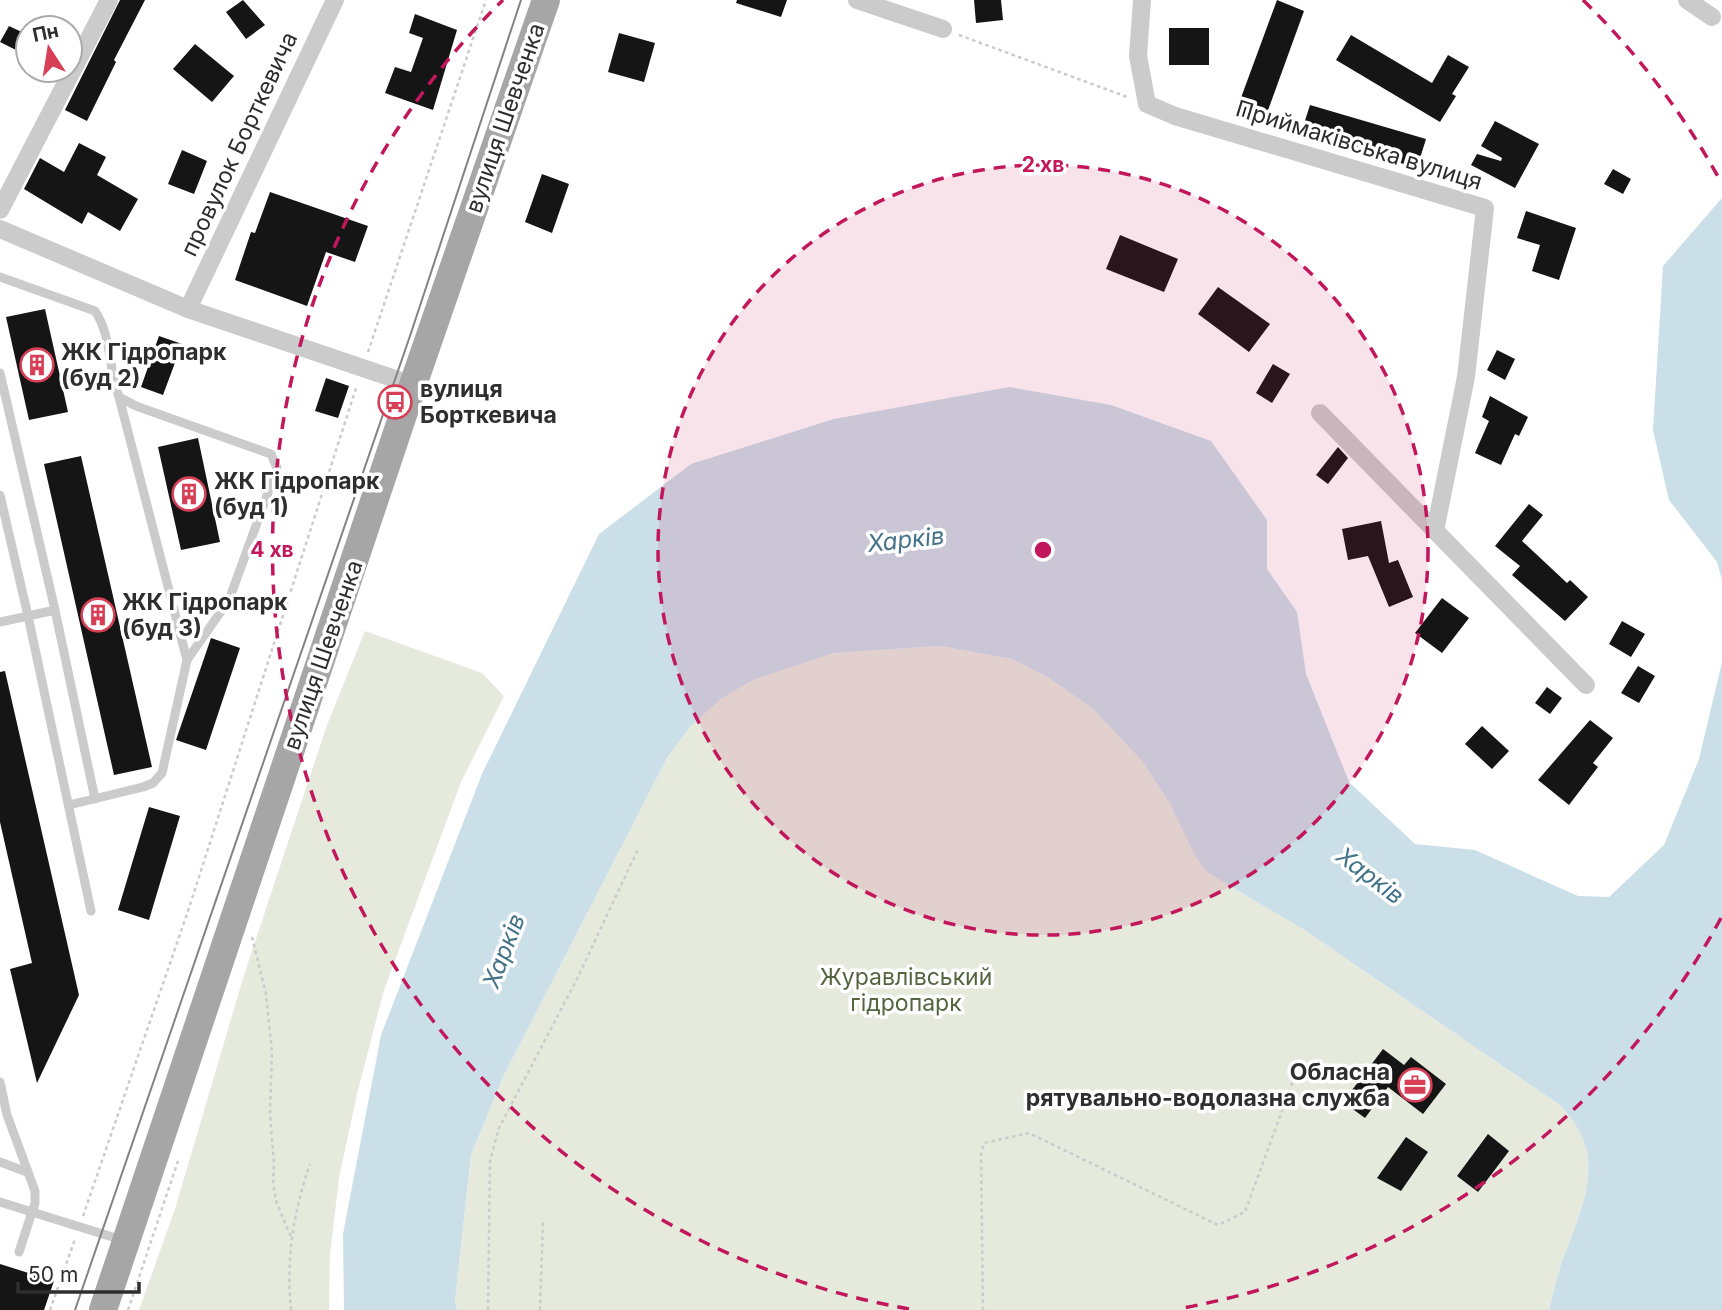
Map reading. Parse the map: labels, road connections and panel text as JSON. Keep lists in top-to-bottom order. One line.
{"streets":{"main road":["вулиця Шевченка"],"street":["провулок Борткевича","Приймаківська вулиця"]},"water":["Харків"],"parks":["Журавлівський гідропарк"],"places":{"building":["ЖК Гідропарк (буд 2)","ЖК Гідропарк (буд 1)","ЖК Гідропарк (буд 3)"],"bus stop":["вулиця Борткевича"],"office":["Обласна рятувально-водолазна служба"]},"scale_bar":"50 m","north":"top","rings":["2 хв","4 хв"]}
